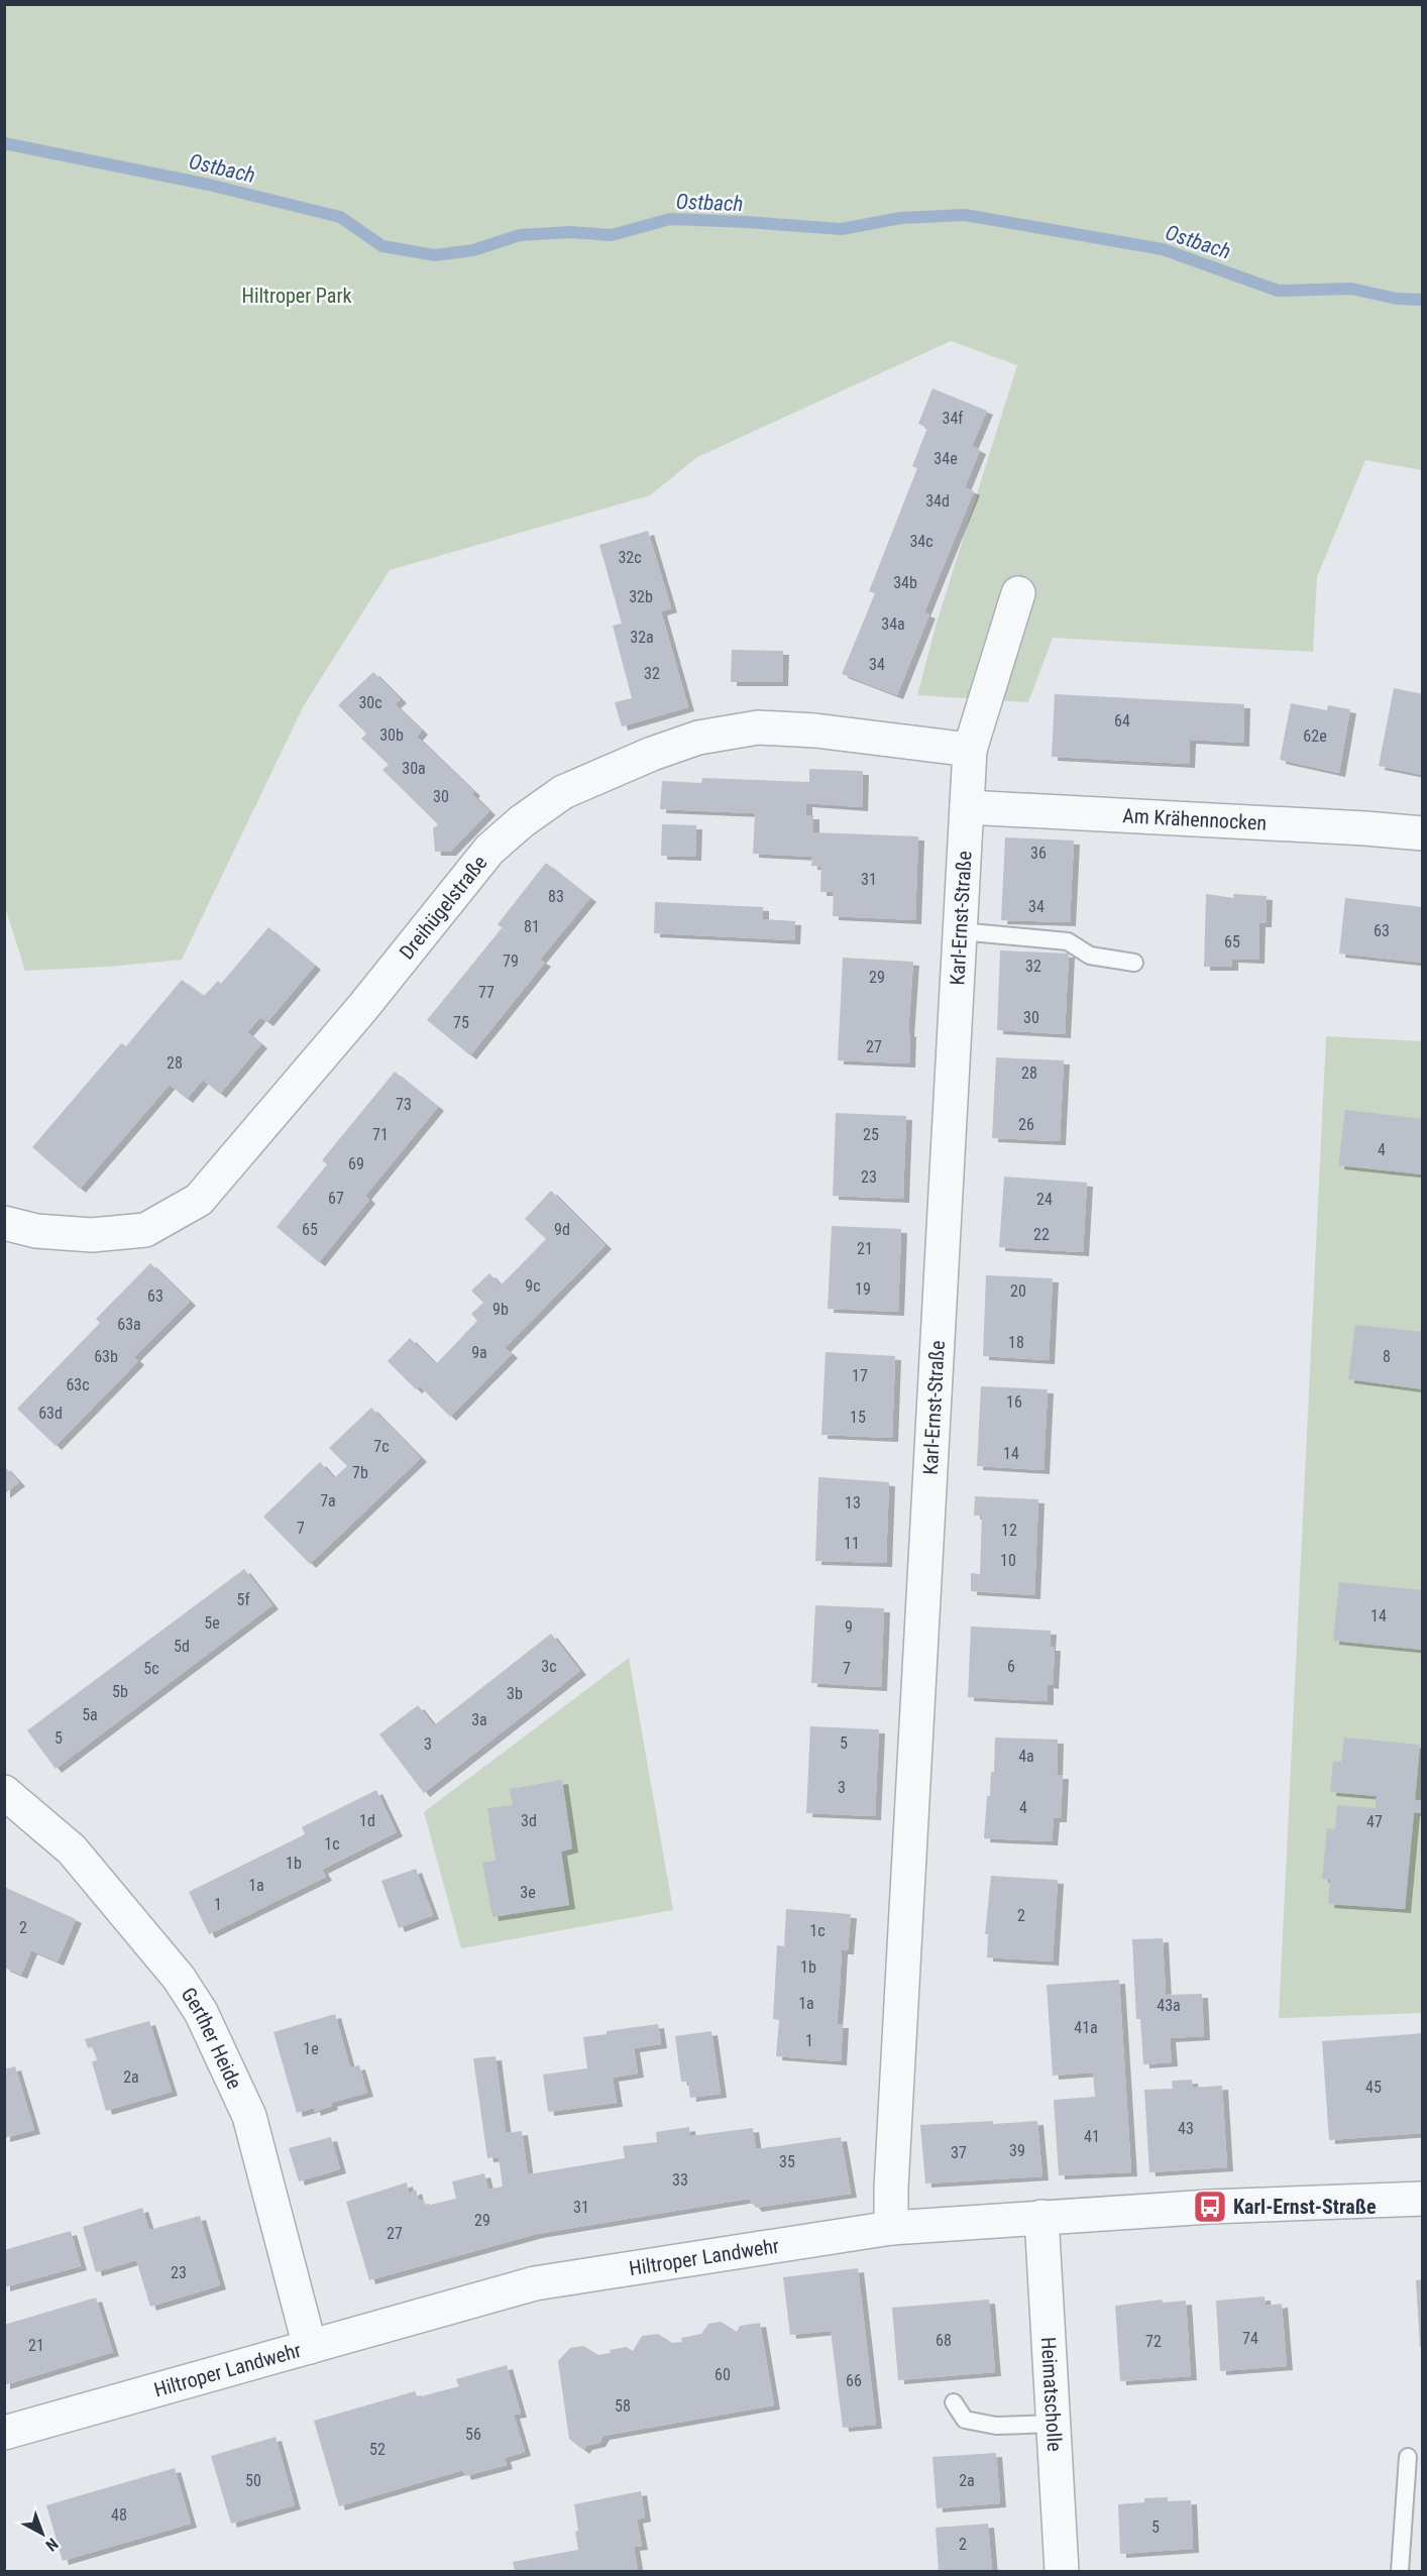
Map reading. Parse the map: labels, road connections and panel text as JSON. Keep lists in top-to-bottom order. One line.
{"streets":{"street":["Am Krähennocken","Dreihügelstraße","Karl-Ernst-Straße","Gerther Heide","Hiltroper Landwehr","Heimatscholle"]},"crossings":[["Am Krähennocken","Karl-Ernst-Straße"],["Dreihügelstraße","Karl-Ernst-Straße"],["Karl-Ernst-Straße","Hiltroper Landwehr"],["Gerther Heide","Hiltroper Landwehr"],["Hiltroper Landwehr","Heimatscholle"]],"water":["Ostbach"],"parks":["Hiltroper Park"],"places":{"bus stop":["Karl-Ernst-Straße"]},"house_numbers":["34f","34e","34d","34c","32c","34b","32b","34a","32a","34","32","30c","64","30b","62e","30a","30","36","31","83","34","81","63","65","79","32","29","77","30","75","27","28","28","73","26","71","25","4","69","23","67","24","65","9d","22","21","9c","19","20","63","9b","63a","18","9a","63b","8","17","63c","16","63d","15","7c","14","7b","7a","13","7","12","11","10","5f","14","5e","9","5d","3c","6","5c","7","5b","3b","5a","3a","5","5","3","4a","3","4","1d","3d","47","1c","1b","1a","3e","1","2","2","1c","1b","1a","43a","41a","1","1e","2a","45","43","41","39","37","35","33","31","29","27","23","74","68","72","21","60","66","58","56","52","50","2a","48","5","2"],"north":"bottom right"}
